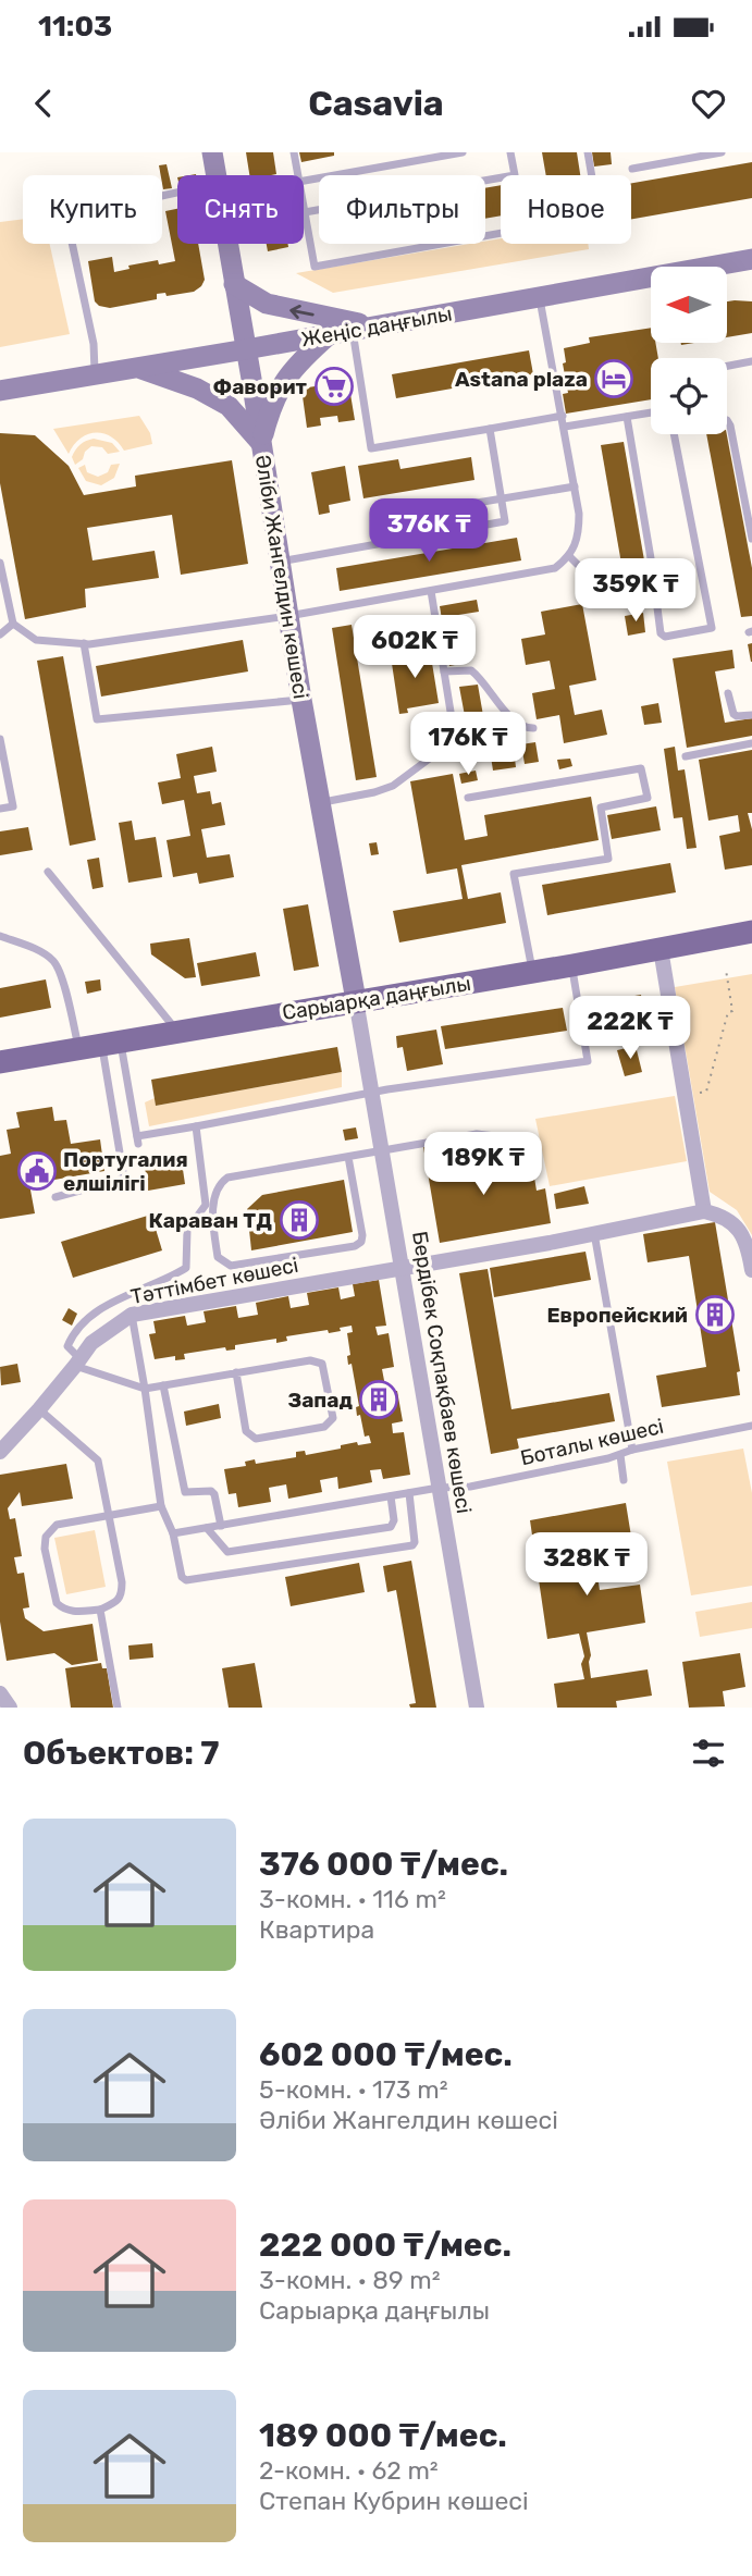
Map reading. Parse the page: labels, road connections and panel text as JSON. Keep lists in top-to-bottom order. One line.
{"streets":{"main road":["Жеңіс даңғылы","Әліби Жангелдин көшесі","Сарыарқа даңғылы"],"street":["Тәттімбет көшесі","Бердібек Соқпақбаев көшесі"],"lane":["Боталы көшесі"]},"crossings":[["Жеңіс даңғылы","Әліби Жангелдин көшесі"],["Әліби Жангелдин көшесі","Сарыарқа даңғылы"],["Әліби Жангелдин көшесі","Бердібек Соқпақбаев көшесі"],["Сарыарқа даңғылы","Бердібек Соқпақбаев көшесі"],["Тәттімбет көшесі","Бердібек Соқпақбаев көшесі"],["Бердібек Соқпақбаев көшесі","Боталы көшесі"]],"places":{"hotel":["Astana plaza"],"supermarket":["Фаворит"],"public building":["Португалия елшілігі"],"building":["Караван ТД","Европейский","Запад"]},"north":"left","page":{"status":"11:03","header":"Casavia","chip":["Купить","Снять","Фильтры","Новое"],"price":["376K ₸","359K ₸","602K ₸","176K ₸","222K ₸","189K ₸","328K ₸"],"heading":"Объектов: 7","list":[{"name":"376 000 ₸/мес.","note":"3-комн. · 116 m² · Квартира"},{"name":"602 000 ₸/мес.","note":"5-комн. · 173 m² · Әліби Жангелдин көшесі"},{"name":"222 000 ₸/мес.","note":"3-комн. · 89 m² · Сарыарқа даңғылы"},{"name":"189 000 ₸/мес.","note":"2-комн. · 62 m² · Степан Кубрин көшесі"}]}}
